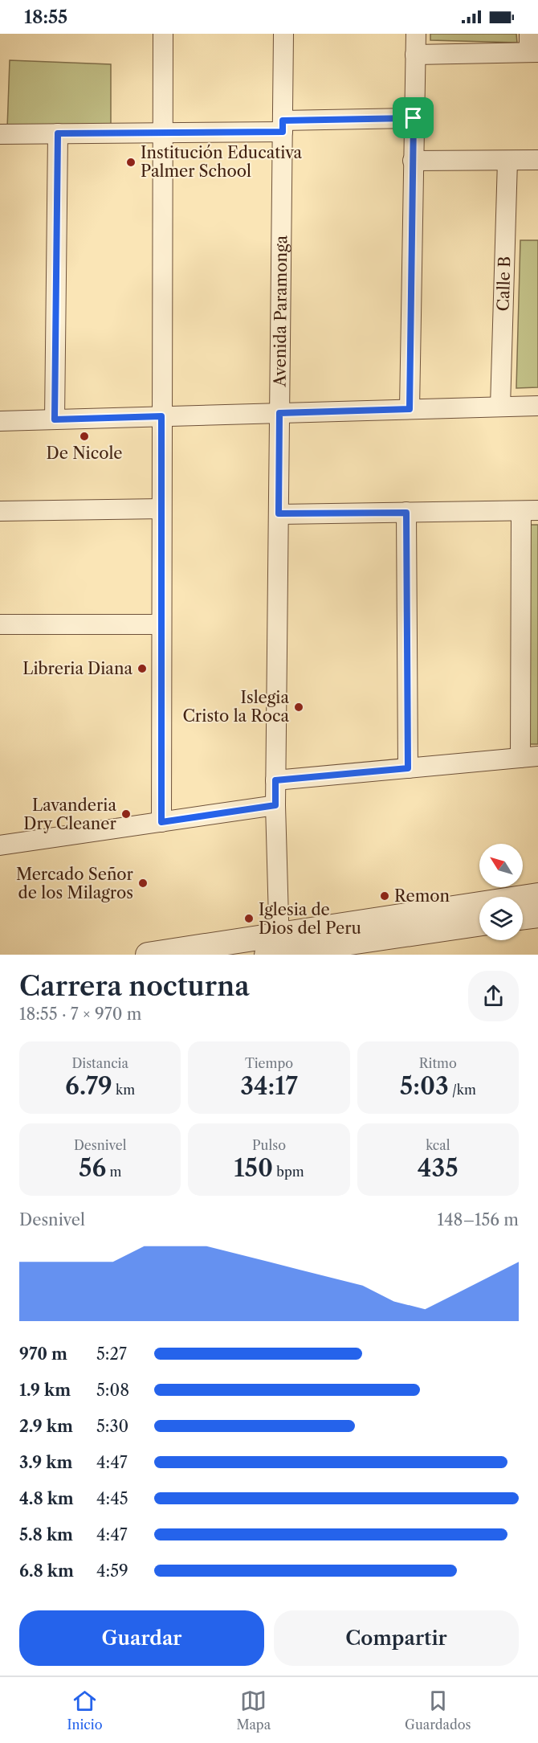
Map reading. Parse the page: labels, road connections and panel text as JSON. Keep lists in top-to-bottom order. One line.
{"streets":{"street":["Calle B","Avenida Paramonga"]},"places":["Institución Educativa Palmer School","De Nicole","Libreria Diana","Islegia Cristo la Roca","Lavanderia Dry Cleaner","Mercado Señor de los Milagros","Remon","Iglesia de Dios del Peru"],"north":"top left","page":{"status":"18:55","heading":["Carrera nocturna","18:55 · 7 × 970 m"],"stats":[["Distancia","6.79 km"],["Tiempo","34:17"],["Ritmo","5:03 /km"],["Desnivel","56 m"],["Pulso","150 bpm"],["kcal","435"]],"chart":["Desnivel","148–156 m"],"list":[{"name":"970 m","note":"5:27"},{"name":"1.9 km","note":"5:08"},{"name":"2.9 km","note":"5:30"},{"name":"3.9 km","note":"4:47"},{"name":"4.8 km","note":"4:45"},{"name":"5.8 km","note":"4:47"},{"name":"6.8 km","note":"4:59"}],"buttons":["Guardar","Compartir"],"tabs":["Inicio","Mapa","Guardados"]}}
